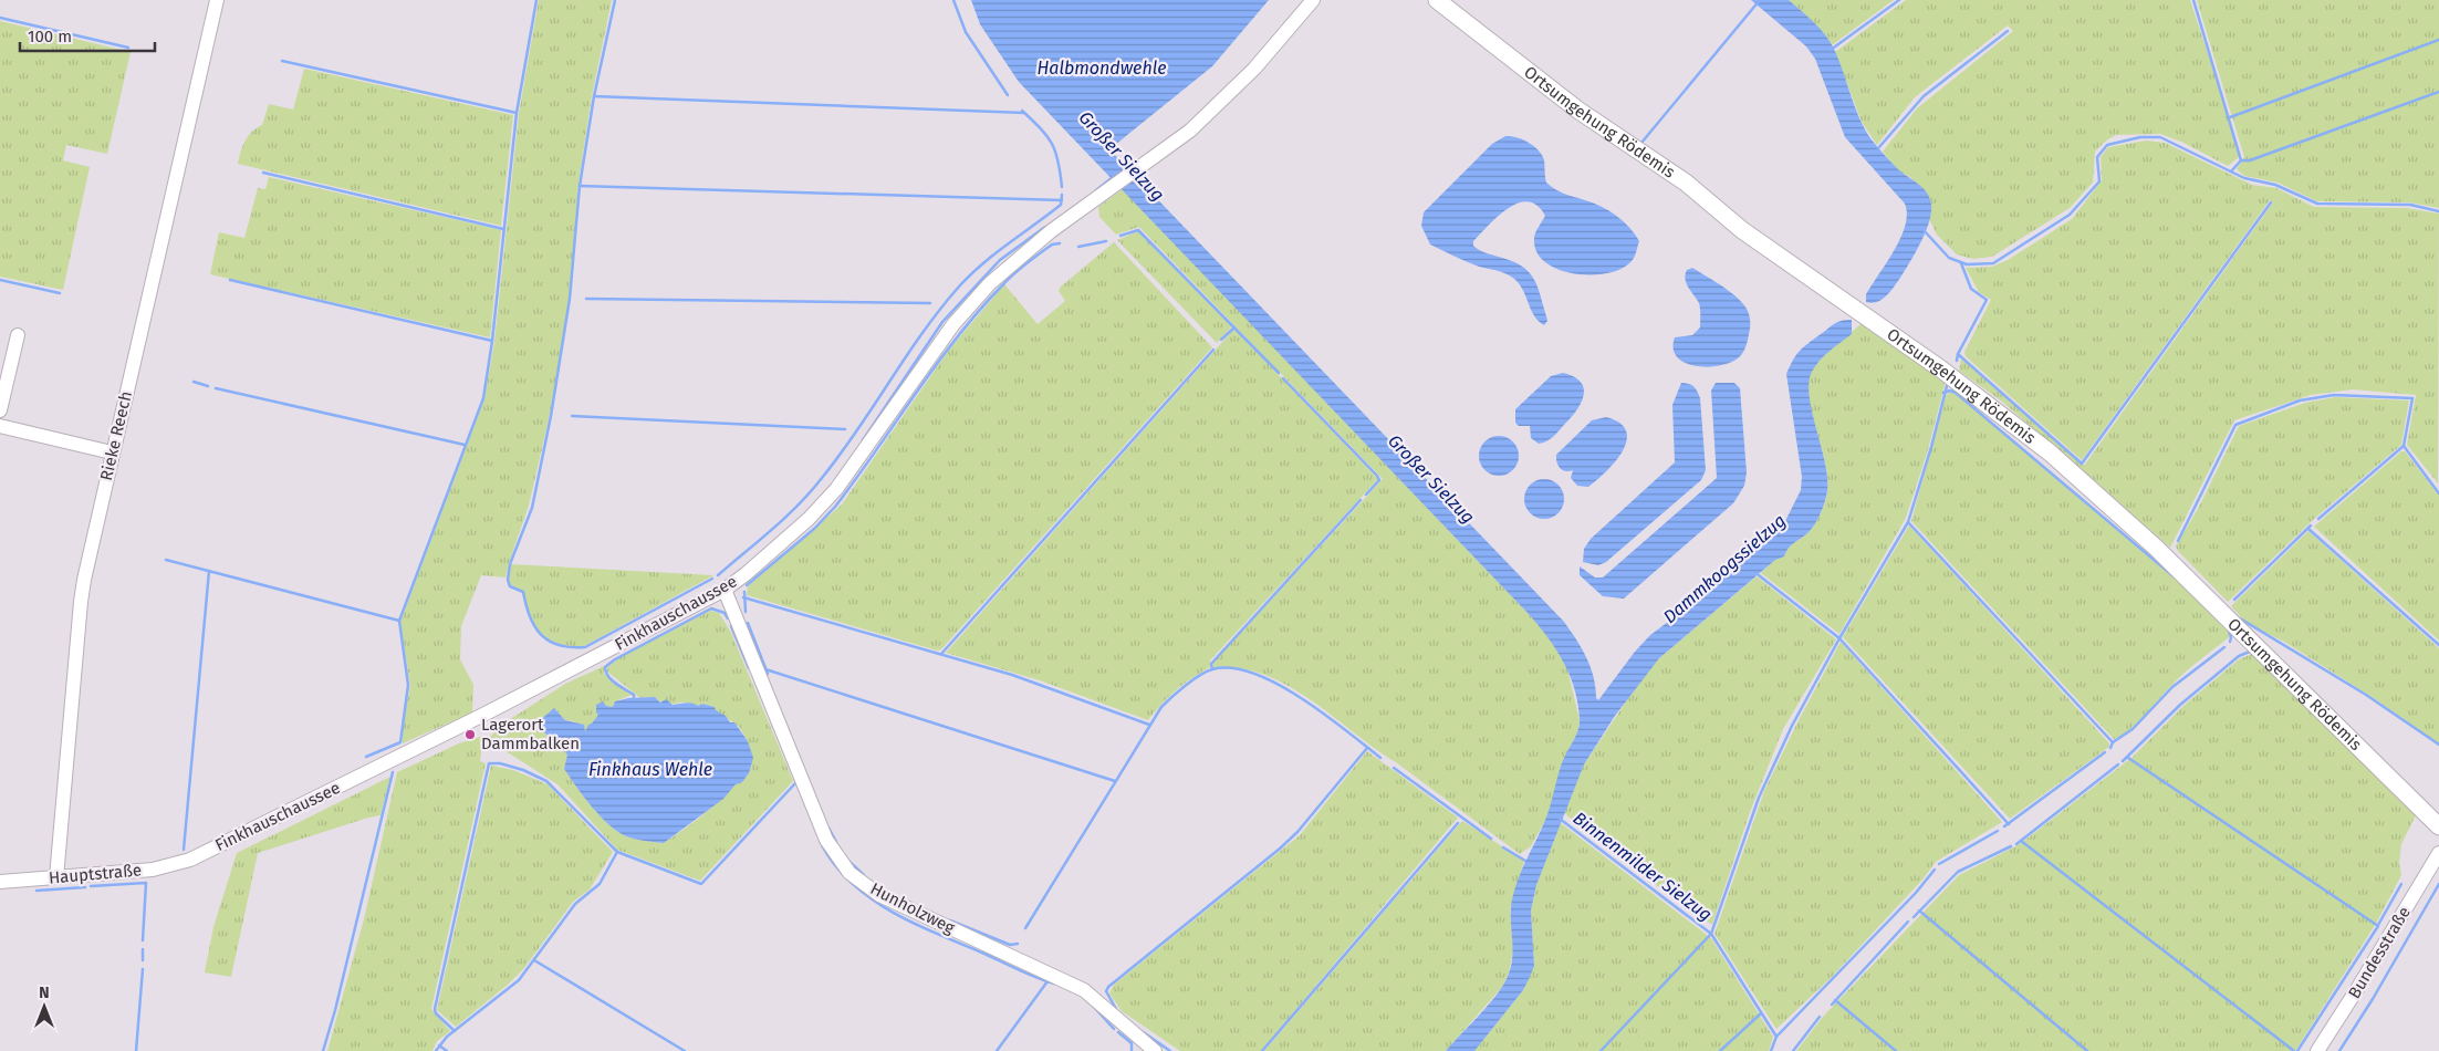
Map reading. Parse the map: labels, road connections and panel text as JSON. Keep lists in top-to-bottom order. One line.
{"streets":{"main road":["Ortsumgehung Rödemis"],"street":["Rieke Reech","Finkhauschaussee","Hauptstraße","Hunholzweg","Bundesstraße"]},"crossings":[["Rieke Reech","Hauptstraße"],["Finkhauschaussee","Hauptstraße"],["Finkhauschaussee","Hunholzweg"]],"water":["Halbmondwehle","Großer Sielzug","Dammkoogssielzug","Finkhaus Wehle","Binnenmilder Sielzug"],"places":["Lagerort Dammbalken"],"scale_bar":"100 m","north":"top"}
